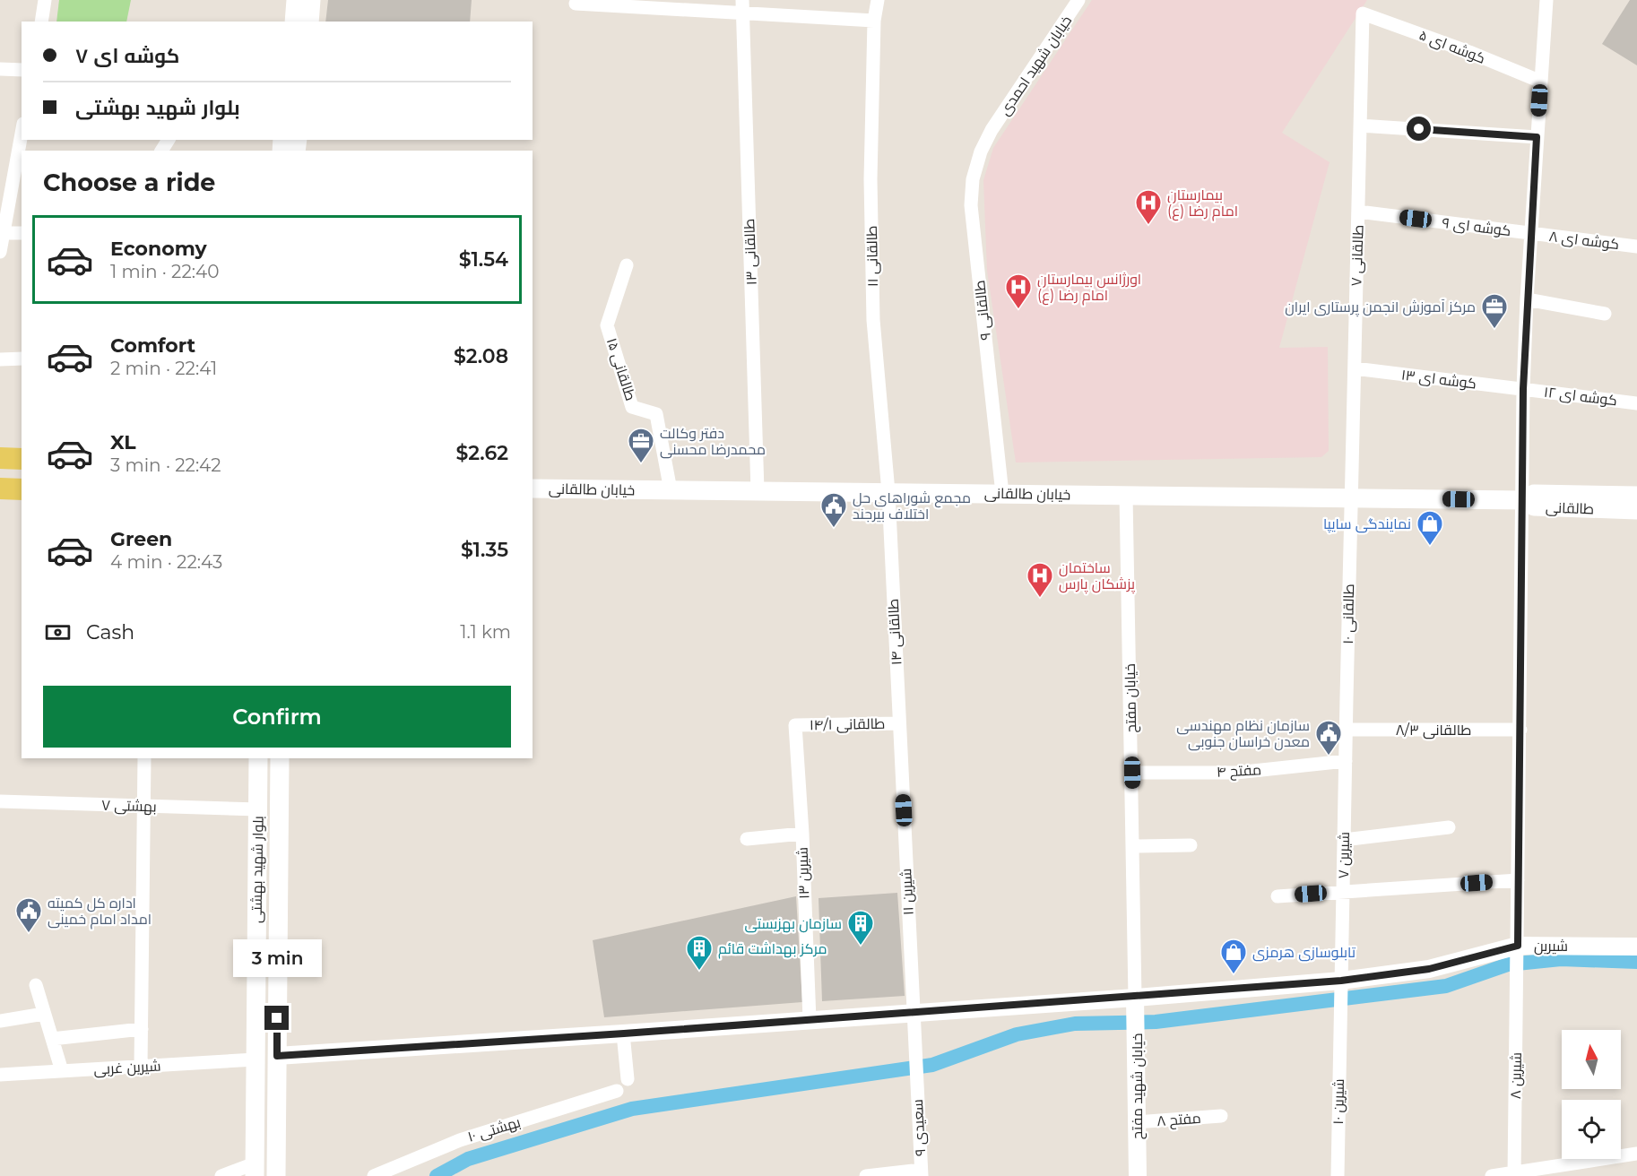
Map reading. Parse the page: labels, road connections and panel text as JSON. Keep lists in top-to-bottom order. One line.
{"streets":{"main road":["خیابان طالقانی","طالقانی","بلوار شهید بهشتی"],"street":["کوشه ای ۵","خیابان شهید احمدی","کوشه ای ۹","کوشه ای ۸","طالقانی ۱۳","طالقانی ۷","طالقانی ۱۱","طالقانی ۹","طالقانی ۱۵","کوشه ای ۱۳","کوشه ای ۱۲","طالقانی ۱۰","طالقانی ۱۴","خیابان مفتح","طالقانی ۱۴/۱","طالقانی ۸/۳","مفتح ۴","بهشتی ۷","شیرین ۷","شیرین ۱۳","شیرین ۱۱","شیرین","شیرین غربی","شیرین ۸","خیابان شهید مفتح","شیرین ۱۰","مفتح ۸","سعیدی ۹","بهشتی ۱۰"]},"crossings":[["کوشه ای ۵","طالقانی ۷"],["کوشه ای ۵","شیرین ۸"],["خیابان شهید احمدی","طالقانی ۹"],["کوشه ای ۹","کوشه ای ۸"],["کوشه ای ۹","طالقانی ۷"],["کوشه ای ۹","شیرین ۸"],["کوشه ای ۸","شیرین ۸"],["طالقانی ۱۳","خیابان طالقانی"],["طالقانی ۷","کوشه ای ۱۳"],["طالقانی ۷","خیابان طالقانی"],["طالقانی ۷","طالقانی ۱۰"],["طالقانی ۱۱","خیابان طالقانی"],["طالقانی ۱۱","طالقانی ۱۴"],["طالقانی ۹","خیابان طالقانی"],["طالقانی ۱۵","خیابان طالقانی"],["کوشه ای ۱۳","کوشه ای ۱۲"],["کوشه ای ۱۳","شیرین ۸"],["کوشه ای ۱۲","شیرین ۸"],["خیابان طالقانی","طالقانی"],["خیابان طالقانی","طالقانی ۱۰"],["خیابان طالقانی","طالقانی ۱۴"],["خیابان طالقانی","خیابان مفتح"],["خیابان طالقانی","شیرین ۸"],["طالقانی","شیرین ۸"],["طالقانی ۱۰","طالقانی ۸/۳"],["طالقانی ۱۰","شیرین ۷"],["طالقانی ۱۴","طالقانی ۱۴/۱"],["طالقانی ۱۴","شیرین ۱۱"],["خیابان مفتح","مفتح ۴"],["خیابان مفتح","شیرین"],["خیابان مفتح","خیابان شهید مفتح"],["طالقانی ۱۴/۱","شیرین ۱۳"],["طالقانی ۸/۳","شیرین ۷"],["طالقانی ۸/۳","شیرین ۸"],["مفتح ۴","شیرین ۷"],["بهشتی ۷","بلوار شهید بهشتی"],["شیرین ۷","شیرین"],["شیرین ۷","شیرین ۱۰"],["بلوار شهید بهشتی","شیرین"],["بلوار شهید بهشتی","شیرین غربی"],["شیرین ۱۳","شیرین"],["شیرین ۱۱","شیرین"],["شیرین ۱۱","سعیدی ۹"],["شیرین","شیرین ۸"],["شیرین","خیابان شهید مفتح"],["خیابان شهید مفتح","مفتح ۸"]],"places":{"hospital":["بیمارستان امام رضا (ع)","اورژانس بیمارستان امام رضا (ع)","ساختمان پزشکان پارس"],"office":["مرکز آموزش انجمن پرستاری ایران","دفتر وکالت محمدرضا محسنی"],"public building":["مجمع شوراهای حل اختلاف بیرجند","سازمان نظام مهندسی معدن خراسان جنوبی","اداره کل کمیته امداد امام خمینی"],"shop":["نمایندگی سایپا","تابلوسازی هرمزی"],"building":["سازمان بهزیستی","مرکز بهداشت قائم"]},"north":"top","page":{"banner":["کوشه ای ۷","بلوار شهید بهشتی"],"heading":"Choose a ride","list":[{"name":"Economy","note":"1 min · 22:40","value":"$1.54"},{"name":"Comfort","note":"2 min · 22:41","value":"$2.08"},{"name":"XL","note":"3 min · 22:42","value":"$2.62"},{"name":"Green","note":"4 min · 22:43","value":"$1.35"}],"pay":["Cash","1.1 km"],"buttons":"Confirm","bubble":"3 min"}}
